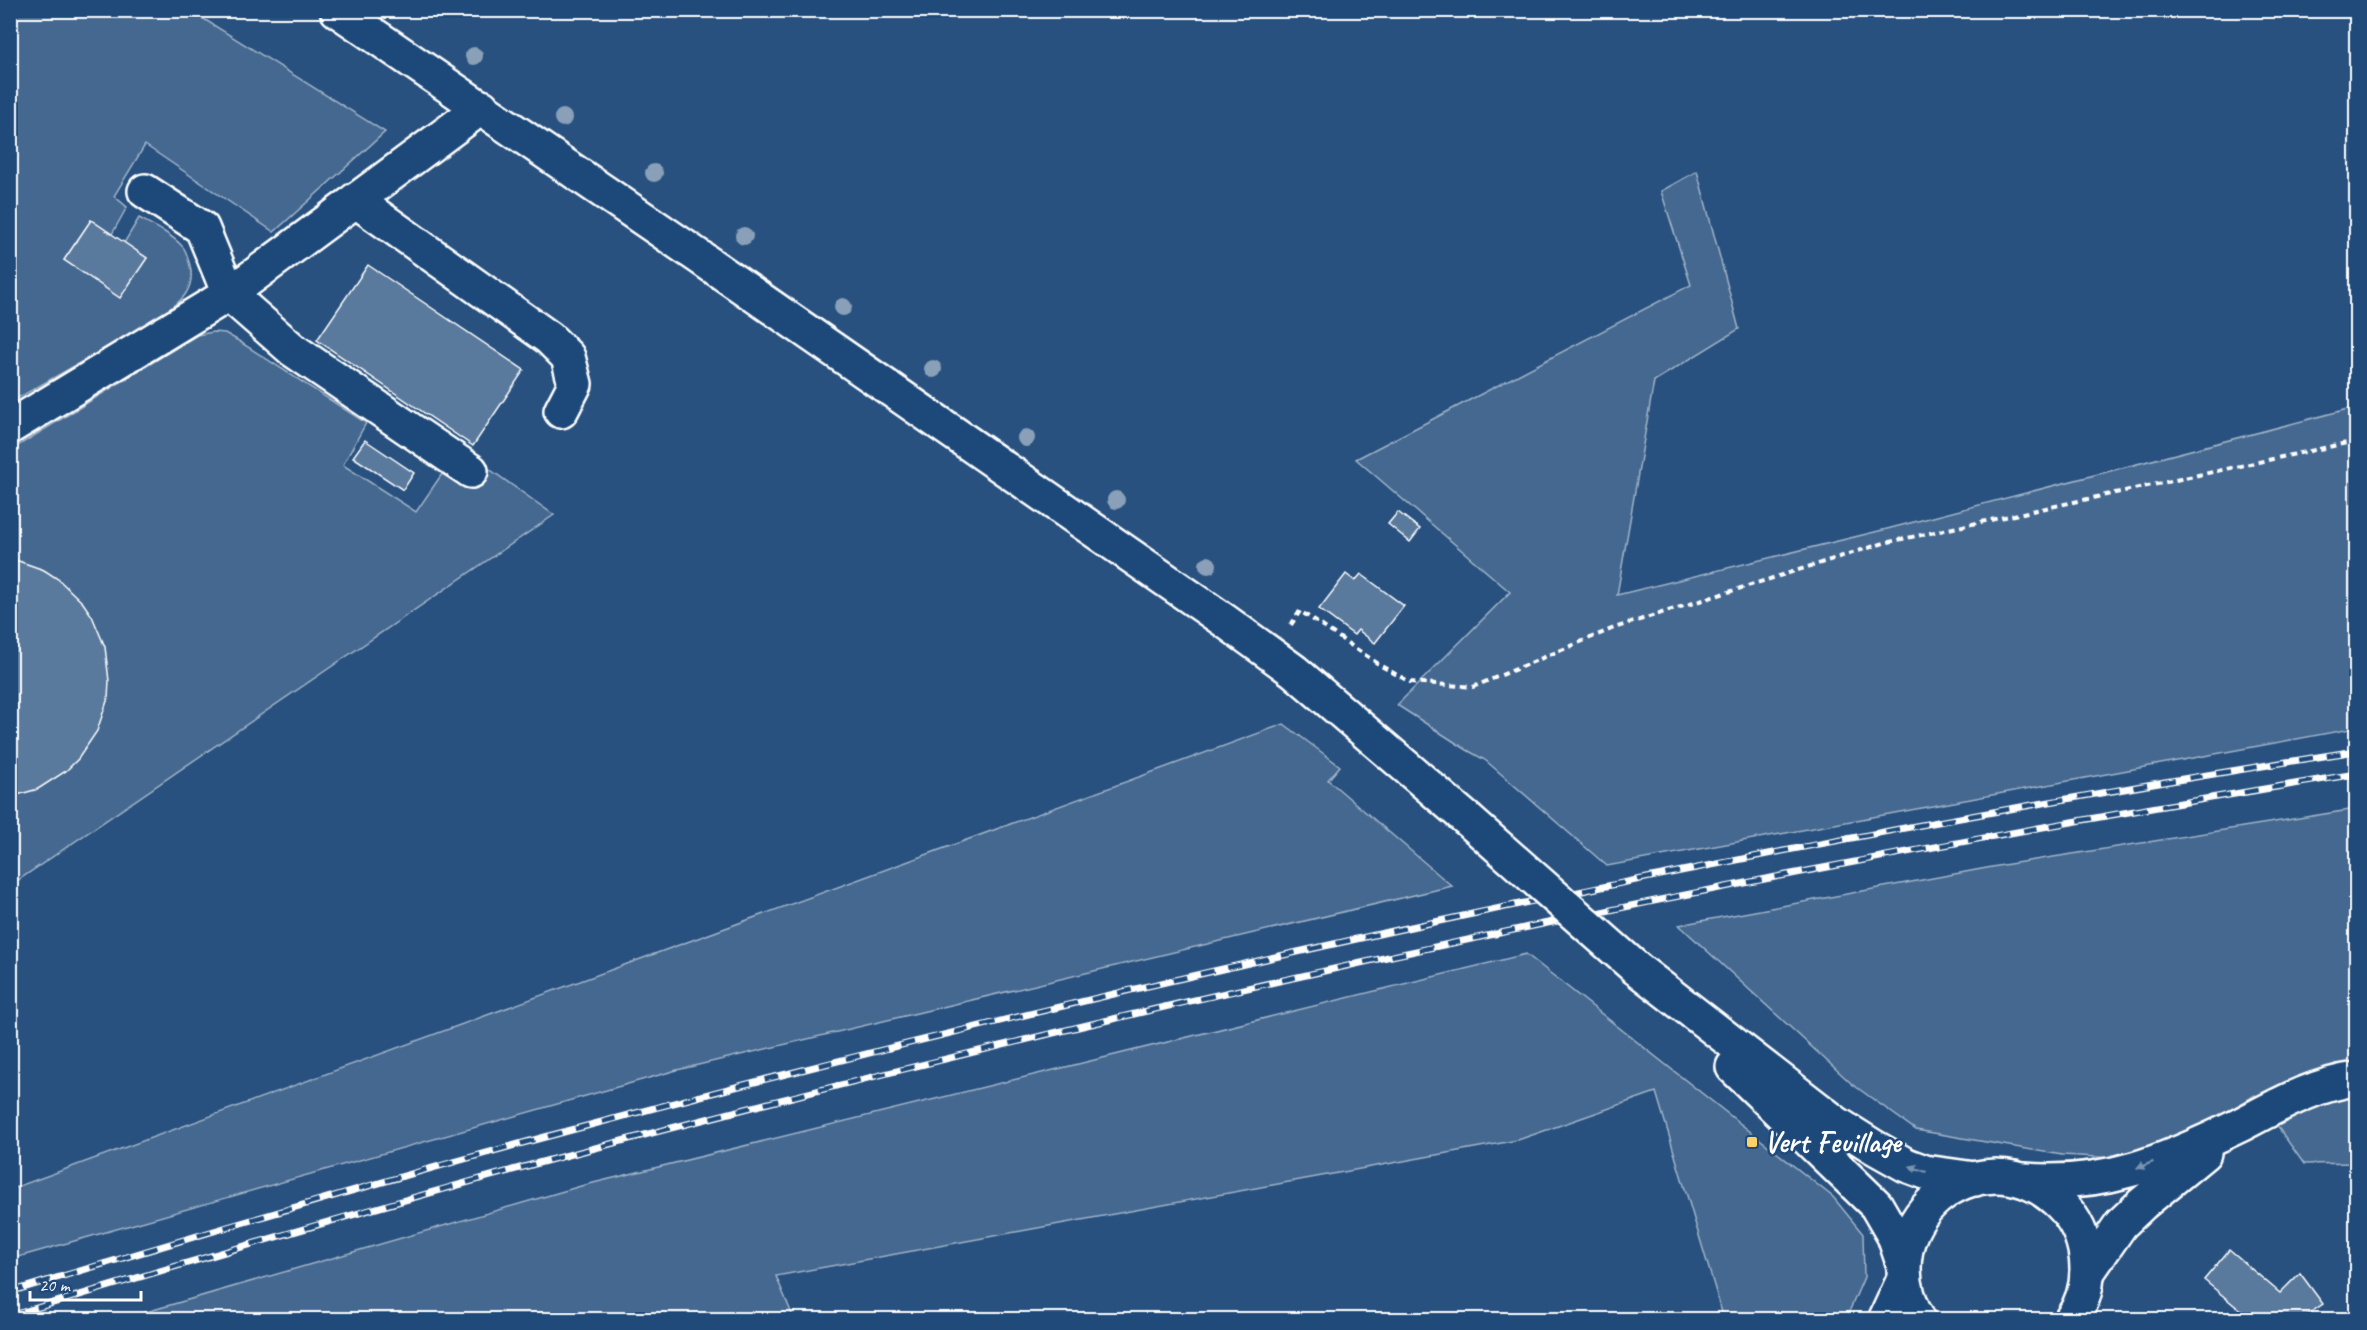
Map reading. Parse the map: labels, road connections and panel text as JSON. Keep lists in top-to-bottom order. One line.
{"places":{"transit":["Vert Feuillage"]},"scale_bar":"20 m"}
